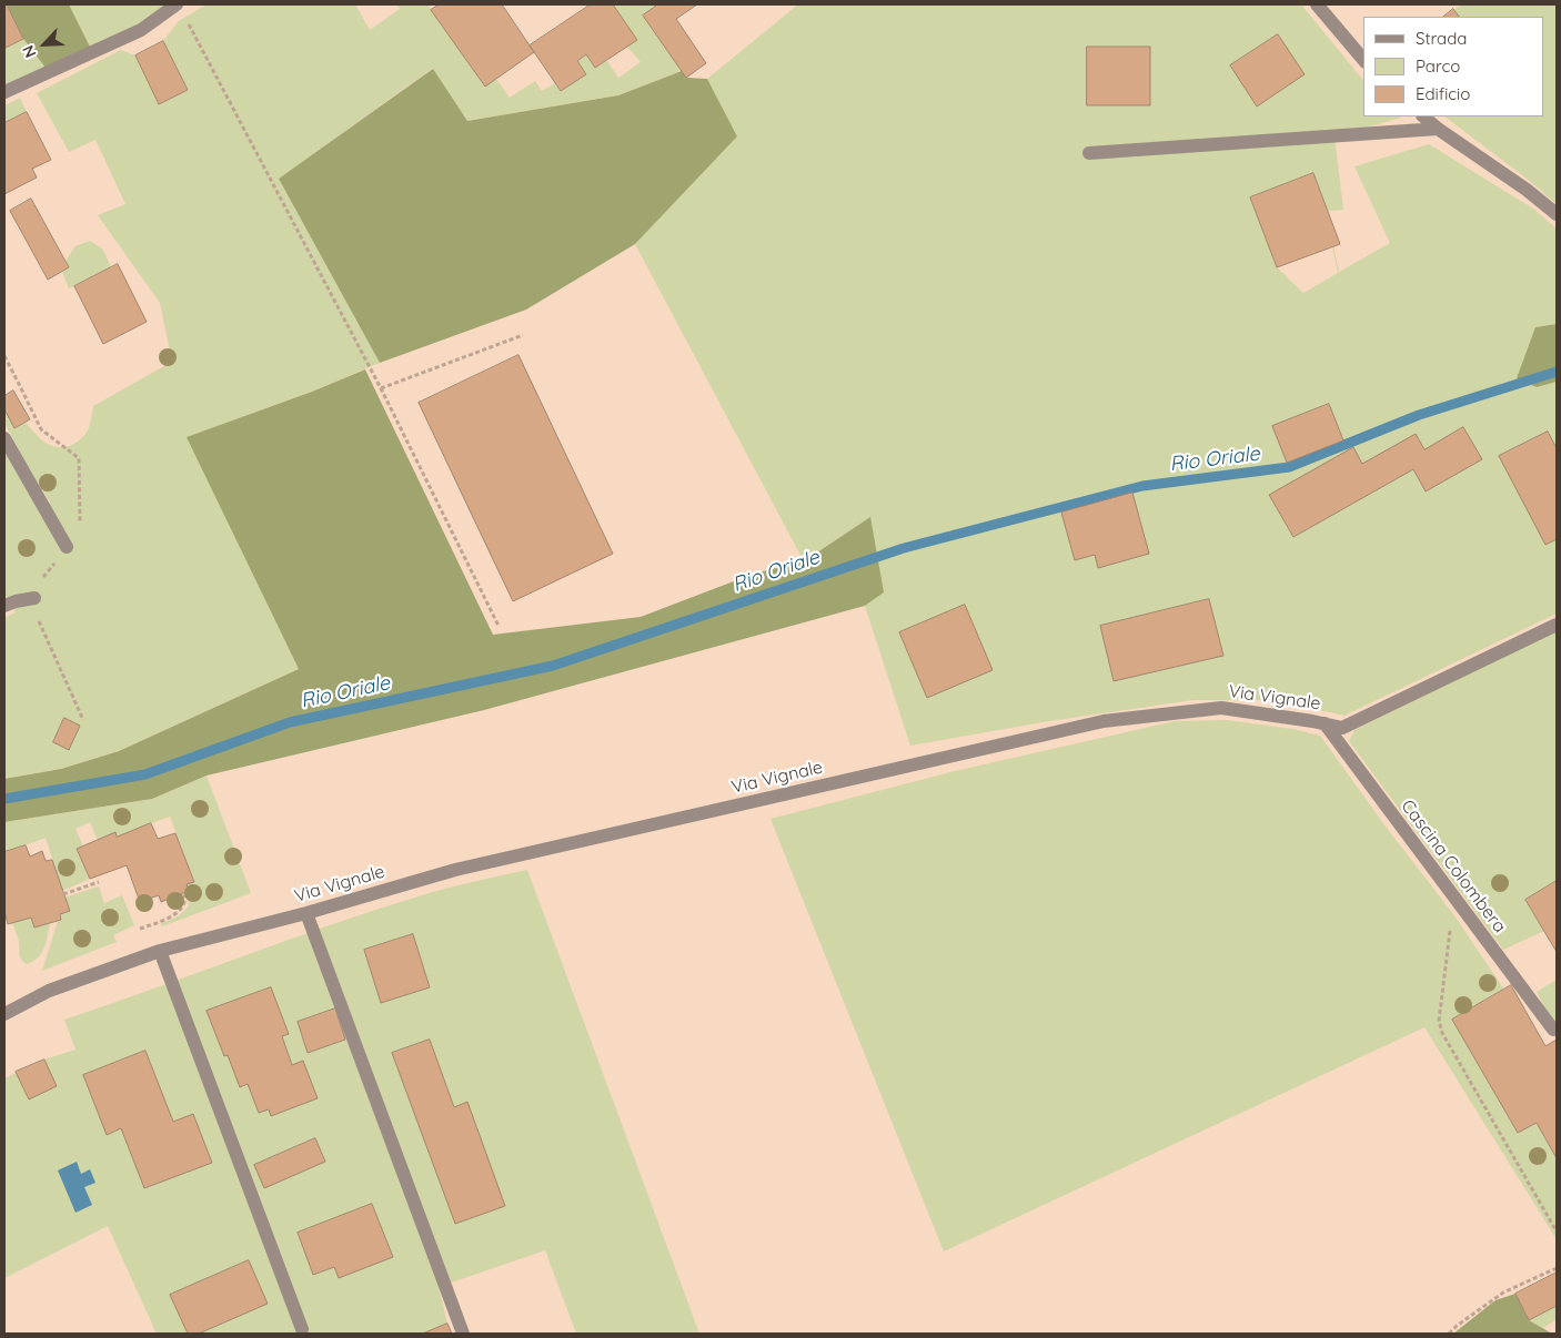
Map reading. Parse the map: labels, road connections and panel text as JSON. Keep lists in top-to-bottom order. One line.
{"streets":{"street":["Via Vignale","Cascina Colombera"]},"crossings":[["Via Vignale","Cascina Colombera"]],"water":["Rio Oriale"],"legend":["Strada","Parco","Edificio"],"north":"bottom left"}
